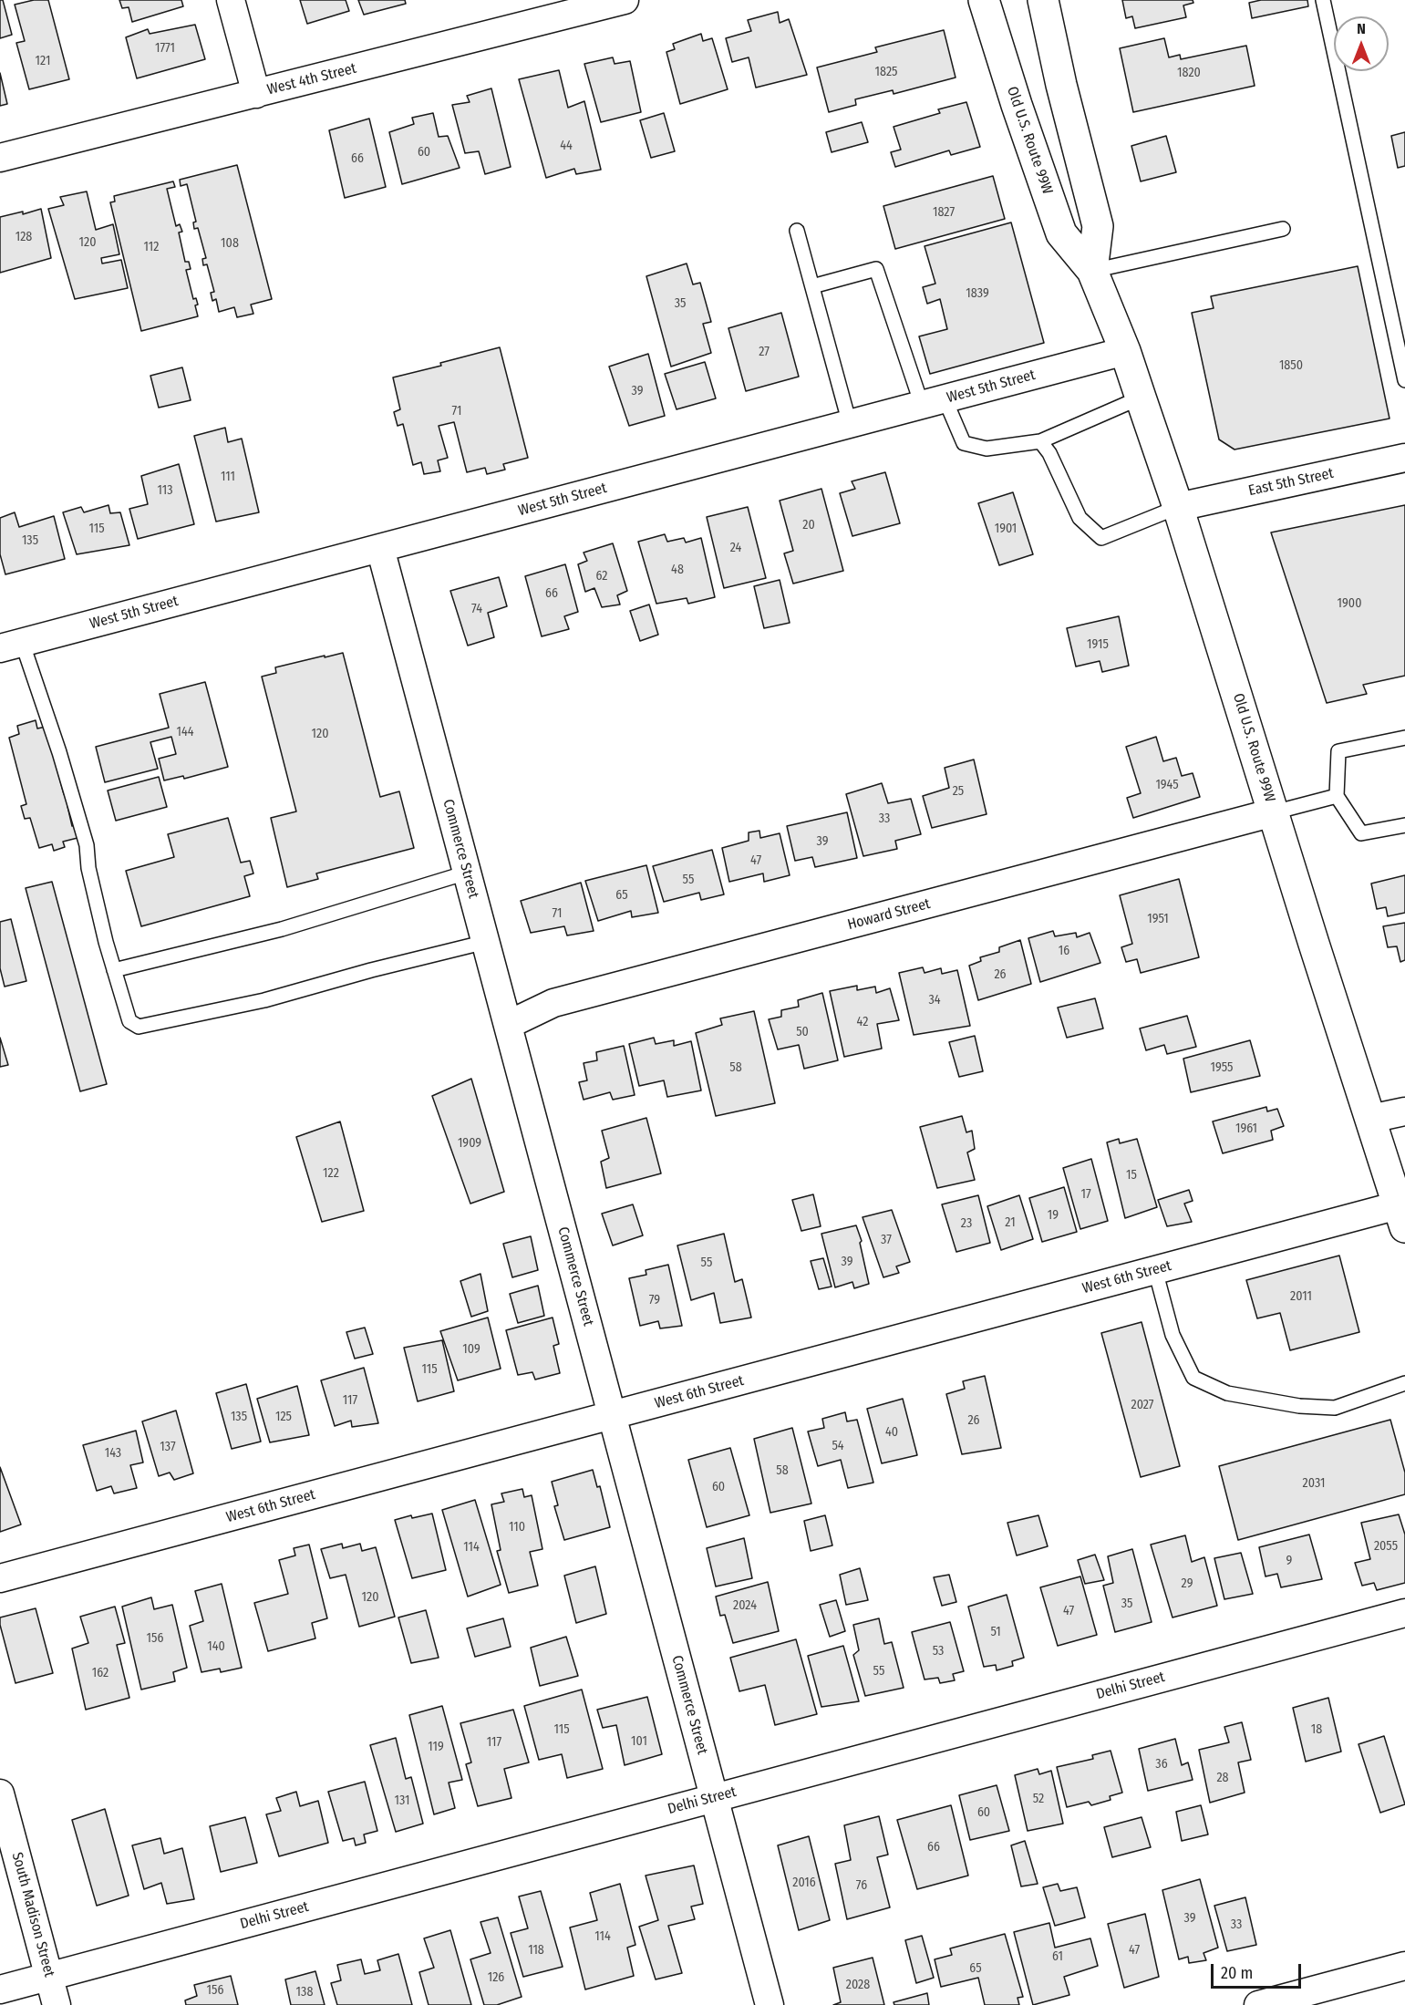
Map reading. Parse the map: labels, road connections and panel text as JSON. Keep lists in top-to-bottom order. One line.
{"streets":{"main road":["Old U.S. Route 99W"],"street":["West 4th Street","West 5th Street","East 5th Street","Commerce Street","Howard Street","West 6th Street","Delhi Street","South Madison Street"]},"crossings":[["Old U.S. Route 99W","West 5th Street"],["Old U.S. Route 99W","East 5th Street"],["Old U.S. Route 99W","Howard Street"],["Old U.S. Route 99W","West 6th Street"],["West 5th Street","Commerce Street"],["Commerce Street","Howard Street"],["Commerce Street","West 6th Street"],["Commerce Street","Delhi Street"],["Delhi Street","South Madison Street"]],"house_numbers":["1771","121","1825","1820","44","60","66","1827","128","120","108","112","1839","35","27","1850","39","71","111","113","20","115","1901","135","24","48","62","66","1900","74","1915","144","120","1945","25","33","39","47","55","65","71","1951","16","26","34","42","50","58","1955","1961","1909","122","15","17","19","21","23","37","39","55","2011","79","109","115","117","2027","135","125","26","40","54","137","143","58","2031","60","110","2055","114","9","29","120","35","2024","47","51","156","140","53","55","162","115","18","101","117","119","36","28","52","131","60","66","2016","76","39","33","114","118","47","61","65","126","2028","156","138"],"scale_bar":"20 m","north":"top"}
